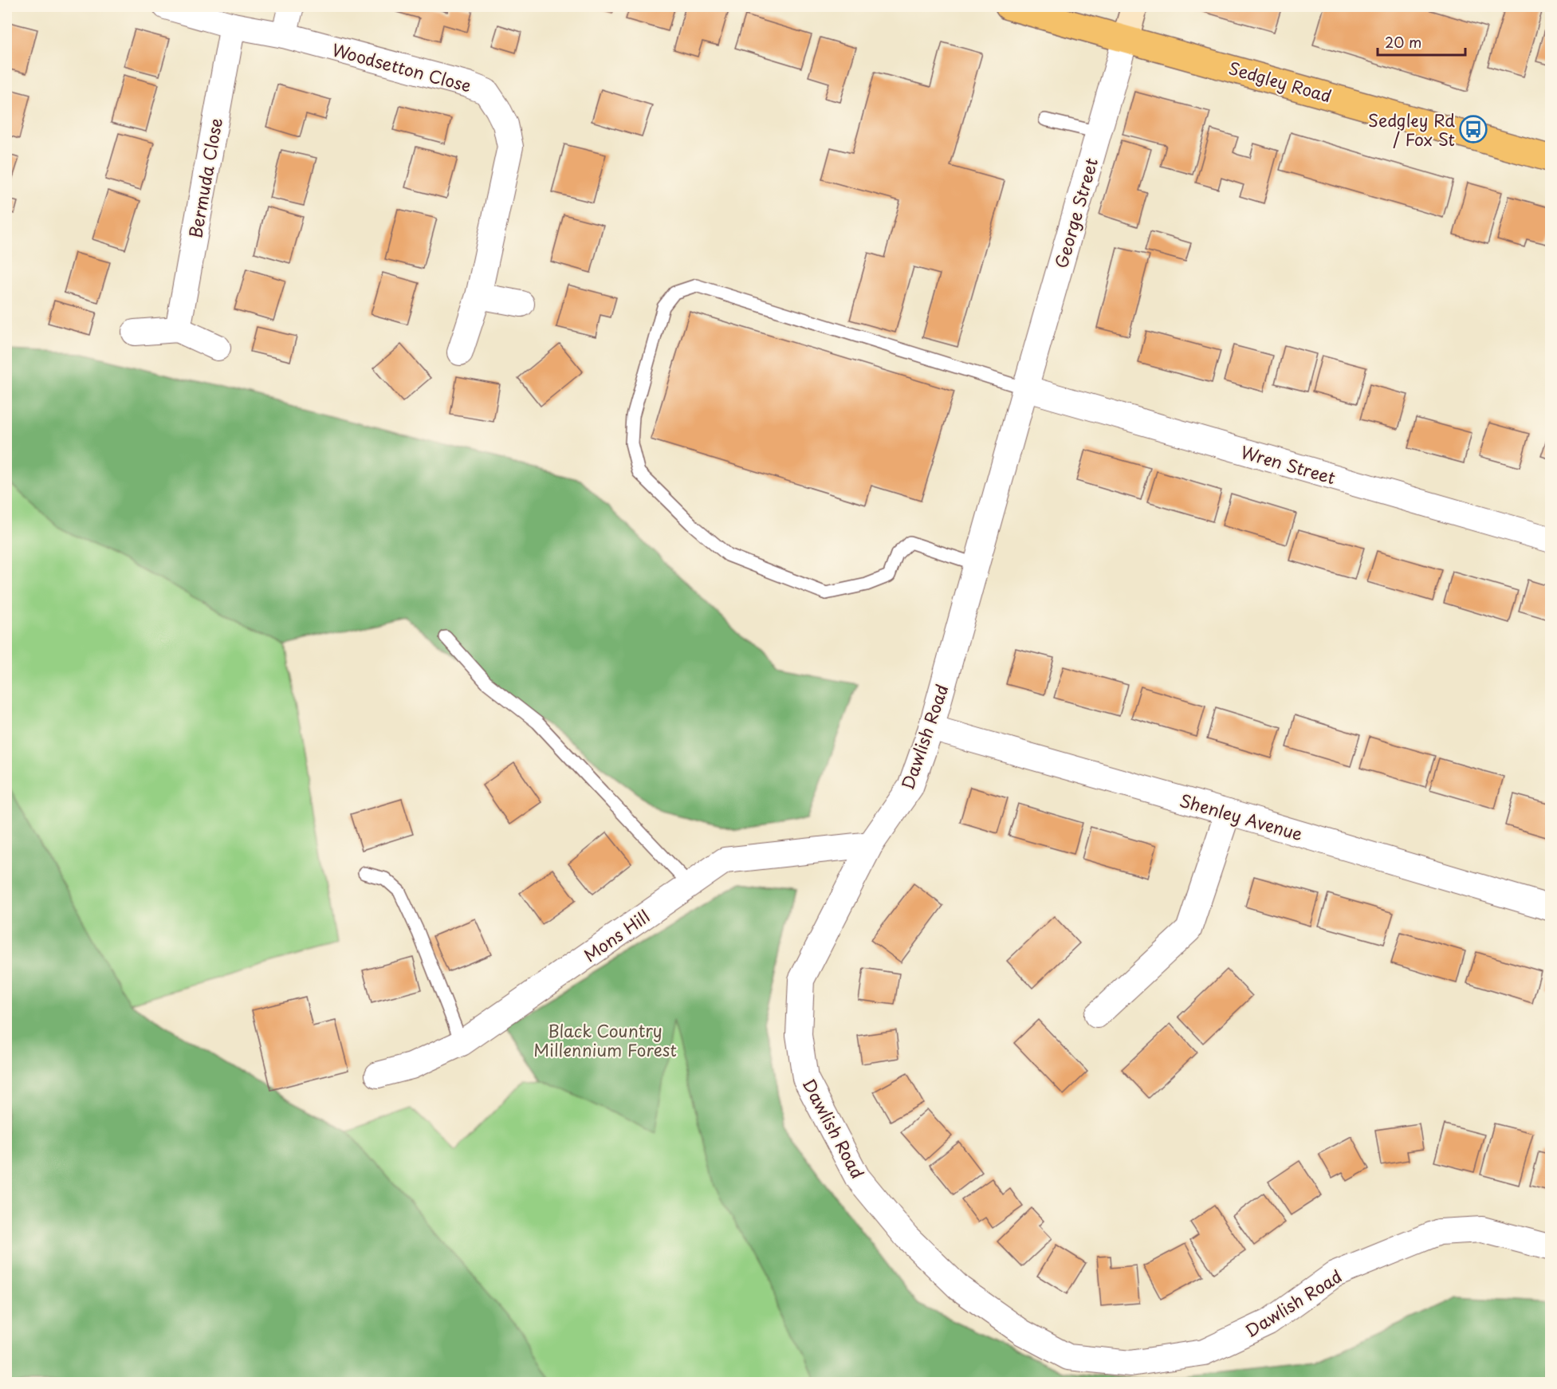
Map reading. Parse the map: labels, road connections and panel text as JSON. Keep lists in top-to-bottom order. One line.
{"streets":{"main road":["Sedgley Road"],"street":["Woodsetton Close","Bermuda Close","George Street","Wren Street","Dawlish Road","Shenley Avenue","Mons Hill"]},"crossings":[["Woodsetton Close","Bermuda Close"],["Sedgley Road","George Street"],["George Street","Wren Street"],["George Street","Dawlish Road"],["Wren Street","Dawlish Road"],["Dawlish Road","Shenley Avenue"],["Dawlish Road","Mons Hill"]],"parks":["Black Country Millennium Forest"],"places":{"bus stop":["Sedgley Rd / Fox St"]},"scale_bar":"20 m"}
